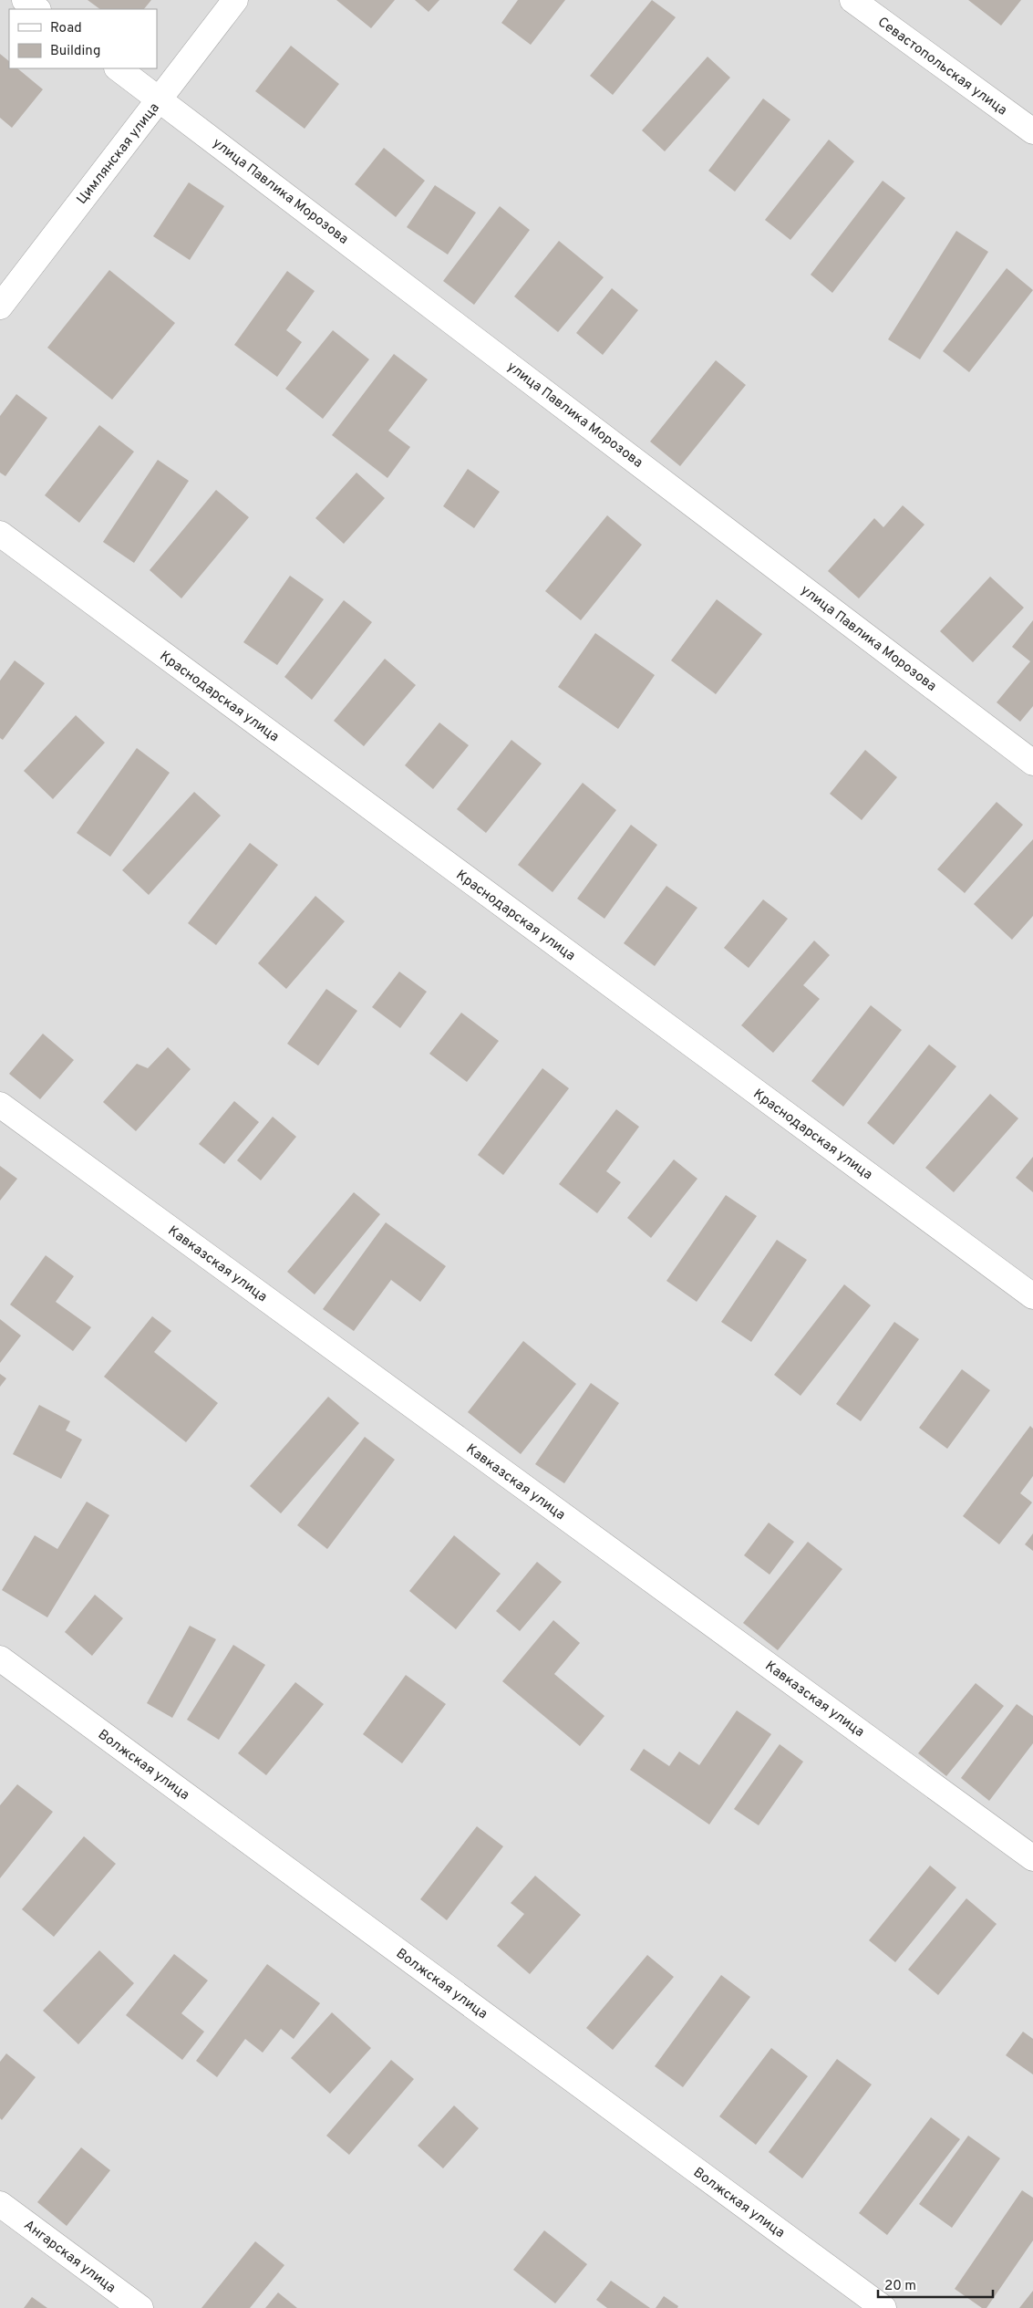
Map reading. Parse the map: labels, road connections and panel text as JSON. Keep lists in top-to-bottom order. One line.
{"streets":{"street":["Севастопольская улица","Цимлянская улица","улица Павлика Морозова","Краснодарская улица","Кавказская улица","Волжская улица","Ангарская улица"]},"crossings":[["Цимлянская улица","улица Павлика Морозова"]],"legend":["Road","Building"],"scale_bar":"20 m"}
